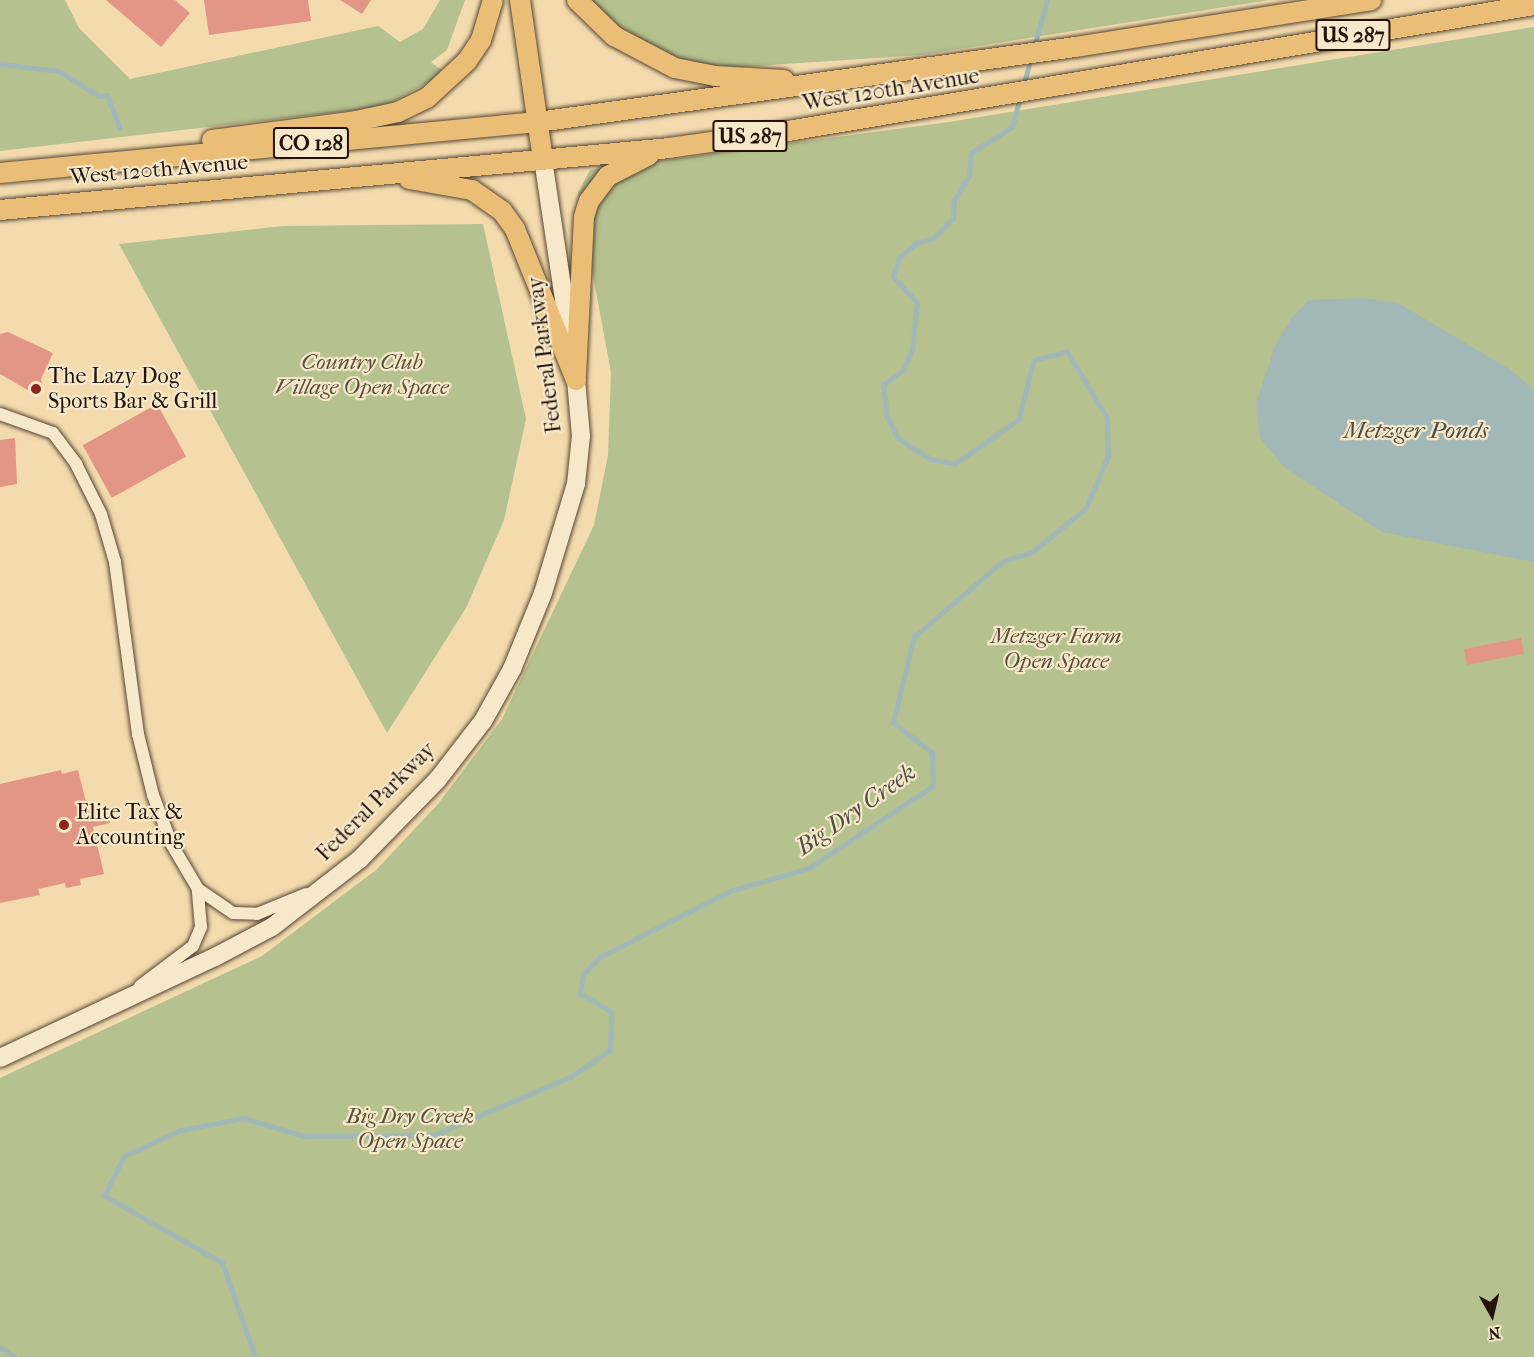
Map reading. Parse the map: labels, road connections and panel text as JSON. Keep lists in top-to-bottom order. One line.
{"streets":{"main road":["US 287","West 120th Avenue","CO 128","Federal Parkway"]},"crossings":[["US 287","West 120th Avenue"],["West 120th Avenue","Federal Parkway"]],"water":["Metzger Ponds","Big Dry Creek"],"parks":["Country Club Village Open Space","Metzger Farm Open Space","Big Dry Creek Open Space"],"places":["The Lazy Dog Sports Bar & Grill","Elite Tax & Accounting"],"north":"bottom"}
